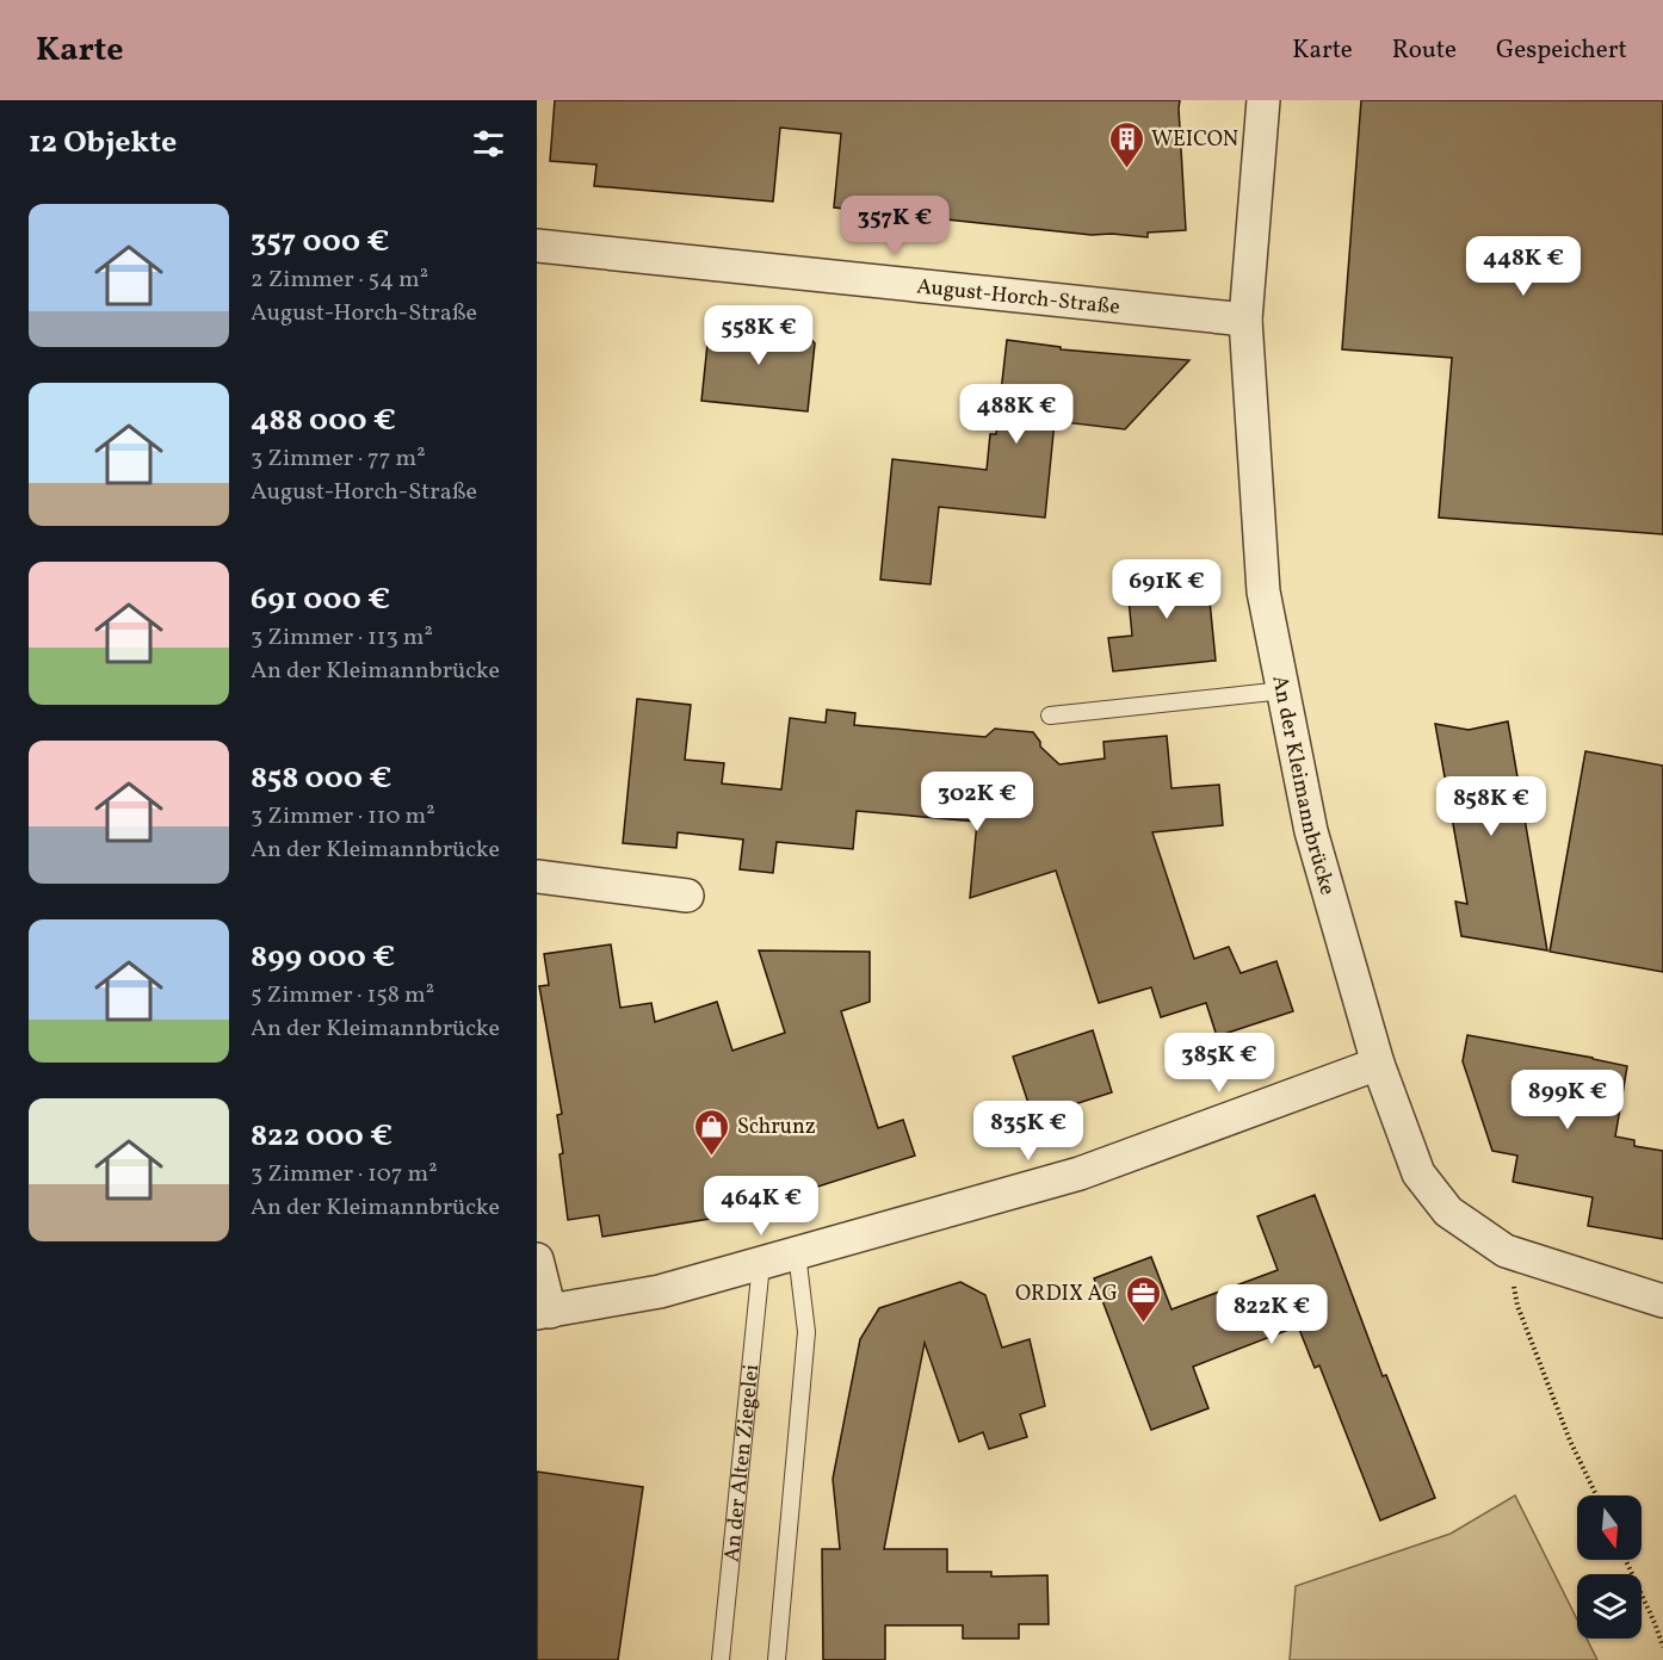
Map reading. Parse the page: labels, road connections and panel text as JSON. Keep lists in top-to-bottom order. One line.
{"streets":{"street":["August-Horch-Straße","An der Kleimannbrücke"],"lane":["An der Alten Ziegelei"]},"crossings":[["August-Horch-Straße","An der Kleimannbrücke"]],"places":{"building":["WEICON"],"shop":["Schrunz"],"office":["ORDIX AG"]},"north":"bottom","page":{"header":"Karte","nav":["Karte","Route","Gespeichert"],"heading":"12 Objekte","list":[{"name":"357 000 €","note":"2 Zimmer · 54 m² · August-Horch-Straße"},{"name":"488 000 €","note":"3 Zimmer · 77 m² · August-Horch-Straße"},{"name":"691 000 €","note":"3 Zimmer · 113 m² · An der Kleimannbrücke"},{"name":"858 000 €","note":"3 Zimmer · 110 m² · An der Kleimannbrücke"},{"name":"899 000 €","note":"5 Zimmer · 158 m² · An der Kleimannbrücke"},{"name":"822 000 €","note":"3 Zimmer · 107 m² · An der Kleimannbrücke"}],"price":["357K €","448K €","558K €","488K €","691K €","302K €","858K €","385K €","899K €","835K €","464K €","822K €"]}}
